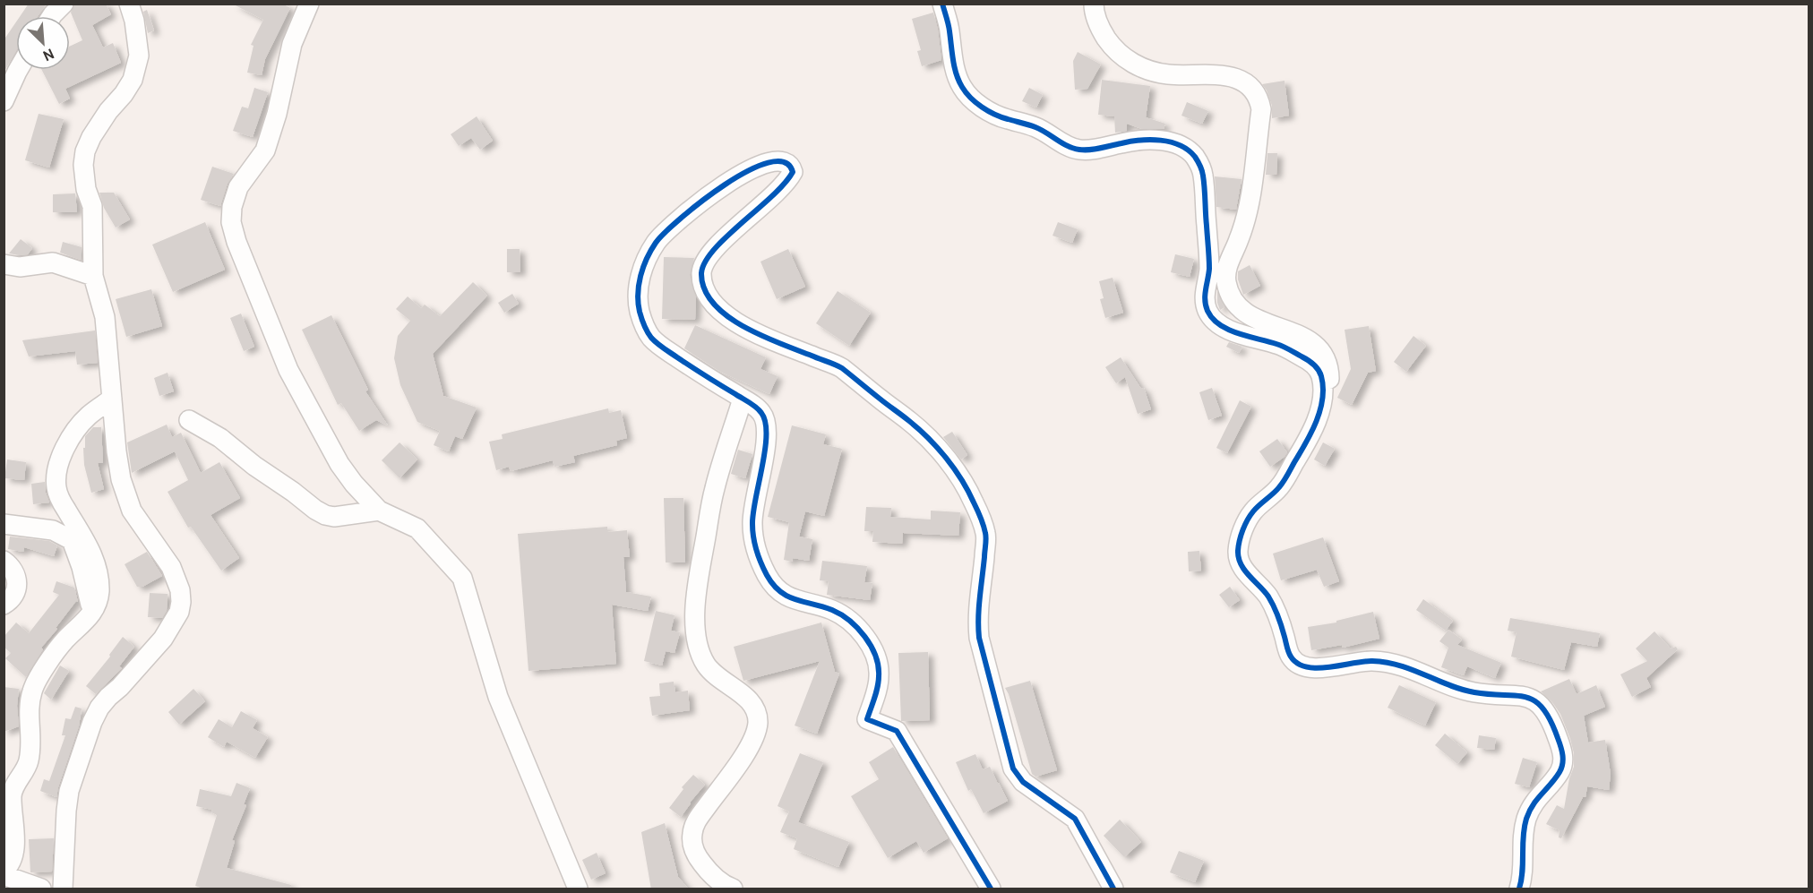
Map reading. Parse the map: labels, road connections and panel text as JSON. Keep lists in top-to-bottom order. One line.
{"north":"bottom right"}
